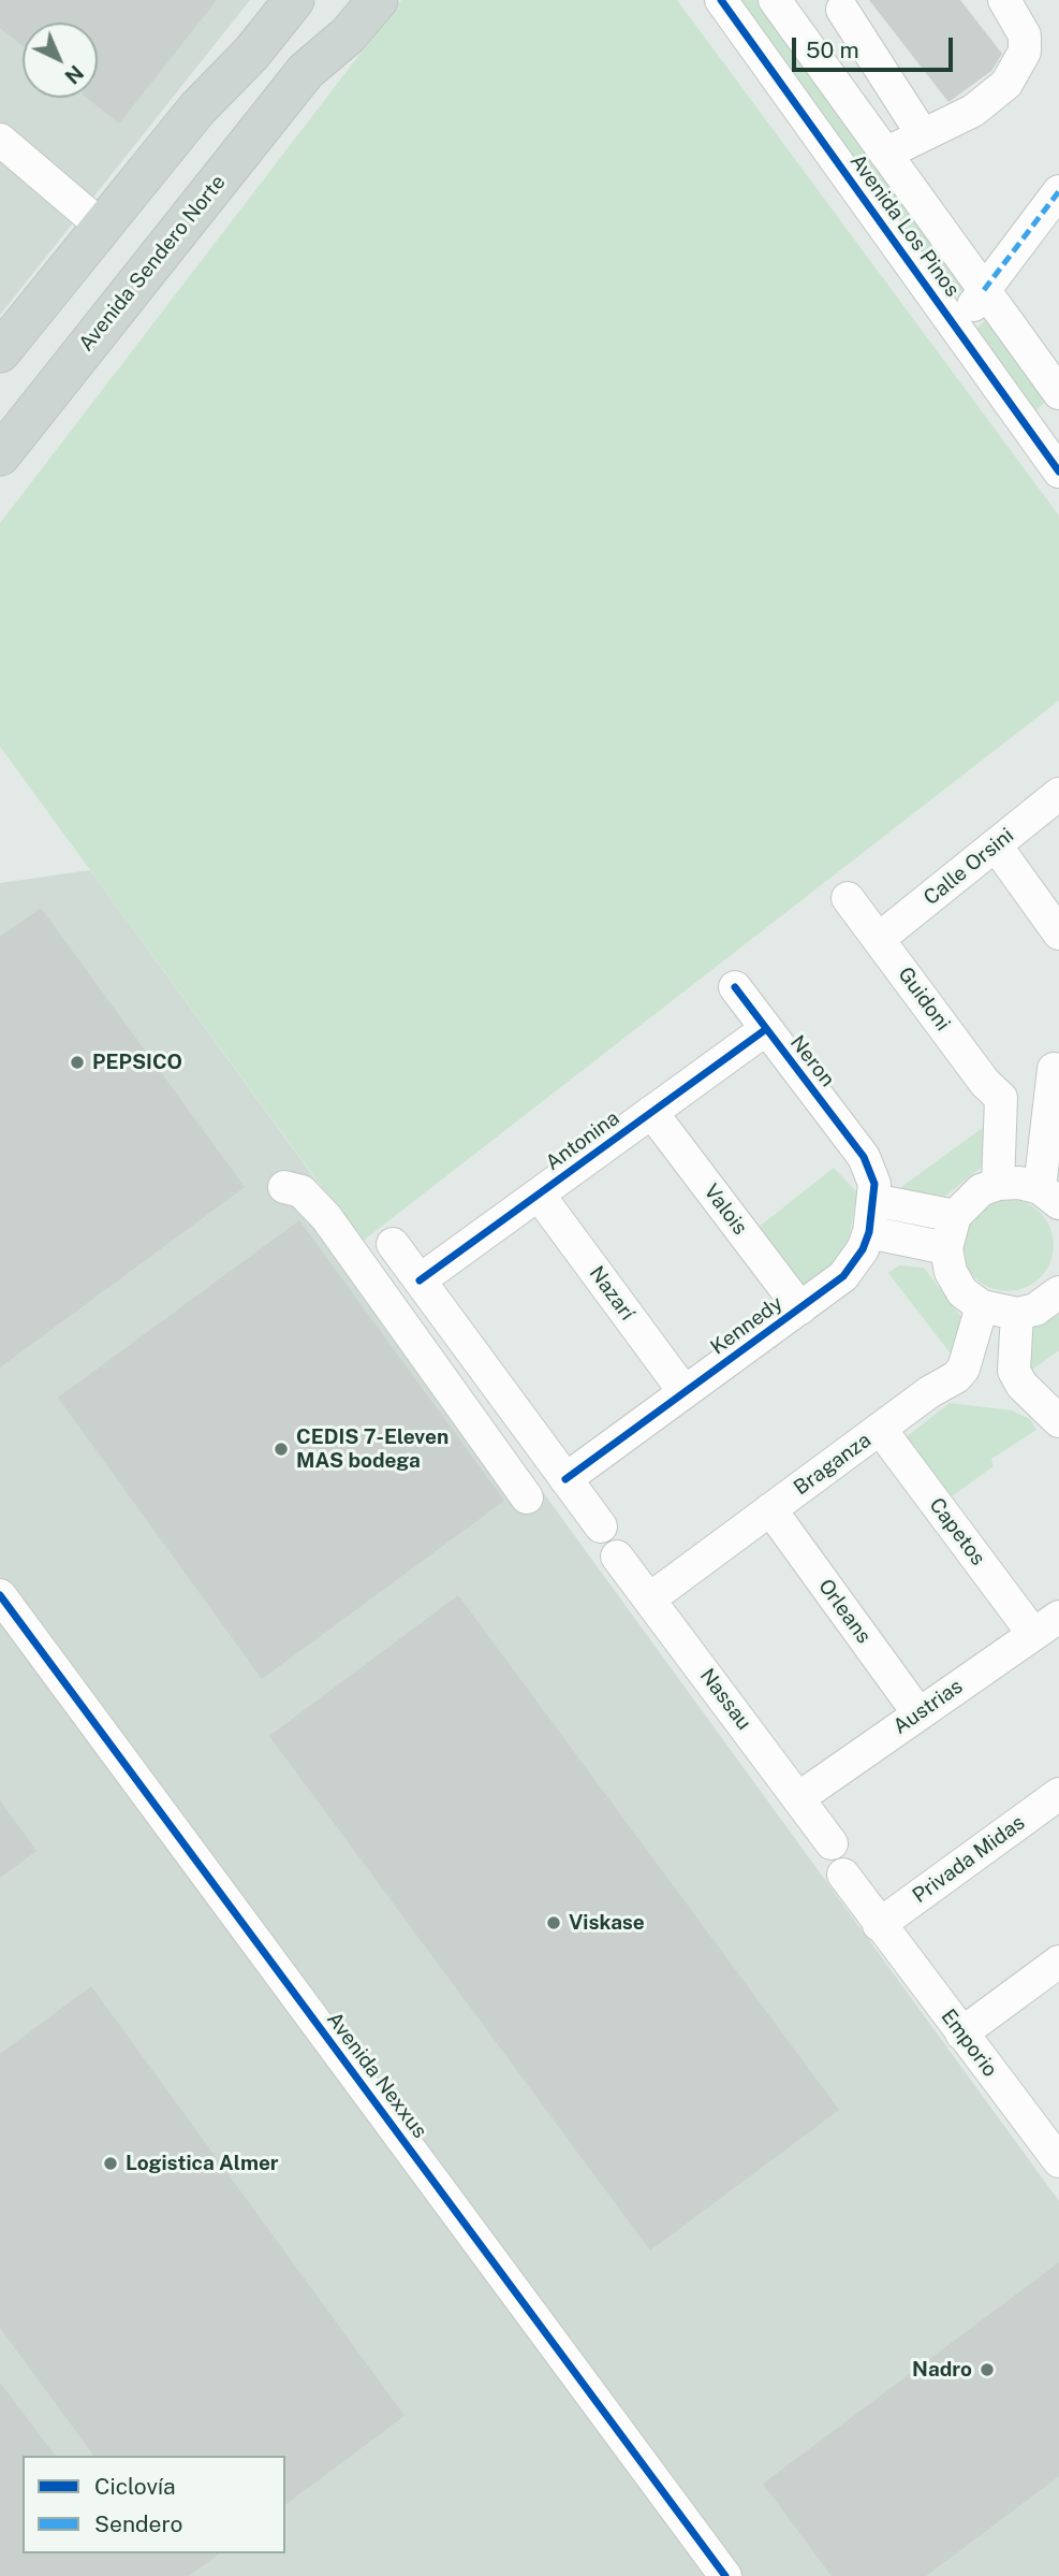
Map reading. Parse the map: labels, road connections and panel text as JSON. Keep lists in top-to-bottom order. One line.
{"streets":{"main road":["Avenida Sendero Norte"],"street":["Avenida Los Pinos","Calle Orsini","Guidoni","Neron","Antonina","Valois","Nazarí","Kennedy","Braganza","Capetos","Orleans","Nassau","Austrias","Privada Midas","Emporio","Avenida Nexxus"]},"crossings":[["Calle Orsini","Guidoni"],["Neron","Antonina"],["Neron","Kennedy"],["Antonina","Valois"],["Antonina","Nazarí"],["Valois","Kennedy"],["Nazarí","Kennedy"],["Braganza","Capetos"],["Braganza","Orleans"],["Braganza","Nassau"],["Capetos","Austrias"],["Orleans","Austrias"],["Nassau","Austrias"],["Privada Midas","Emporio"]],"places":["PEPSICO","CEDIS 7-Eleven MAS bodega","Viskase","Logistica Almer","Nadro"],"legend":["Ciclovía","Sendero"],"scale_bar":"50 m","north":"bottom right"}
